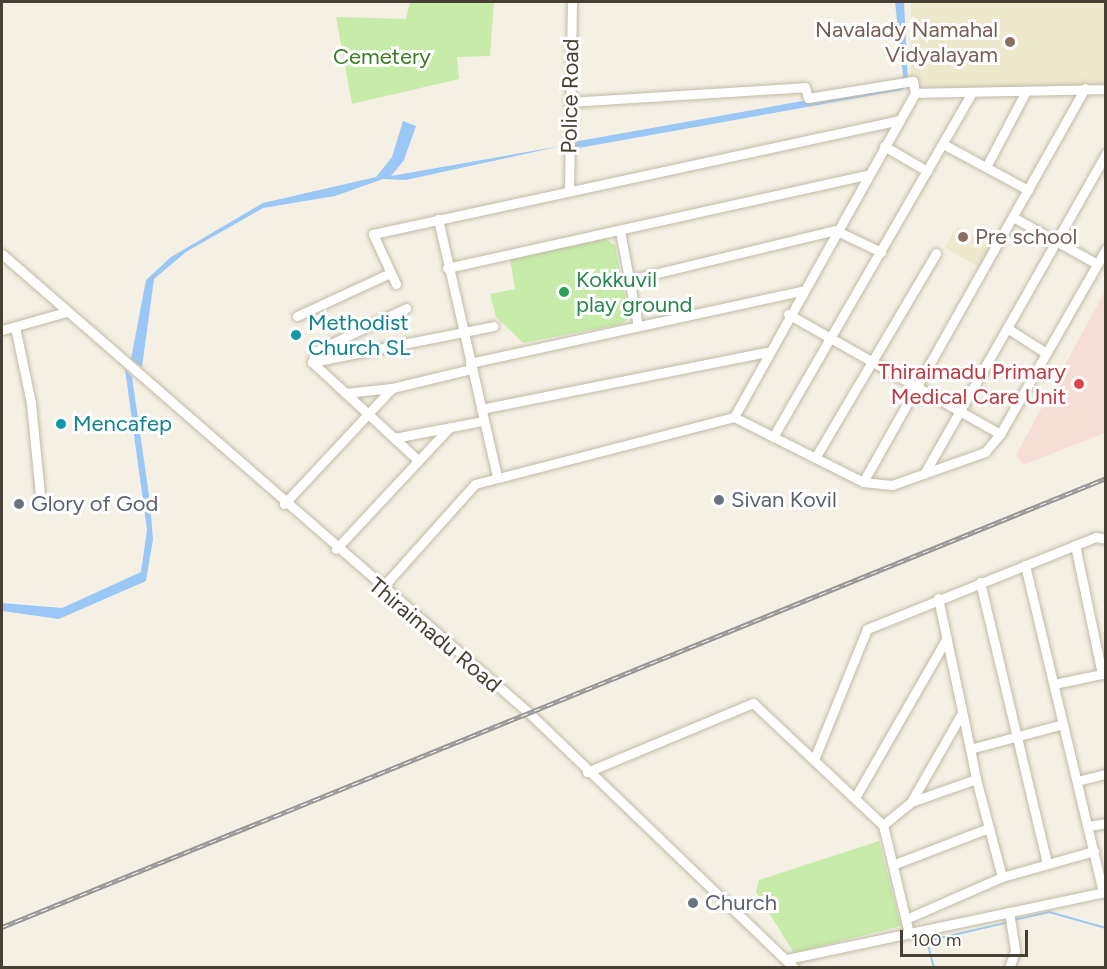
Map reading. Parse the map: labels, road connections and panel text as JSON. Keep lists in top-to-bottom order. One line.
{"streets":{"street":["Police Road","Thiraimadu Road"]},"parks":["Cemetery"],"places":["Navalady Namahal Vidyalayam","Pre school","Kokkuvil play ground","Methodist Church SL","Thiraimadu Primary Medical Care Unit","Mencafep","Sivan Kovil","Glory of God","Church"],"scale_bar":"100 m"}
